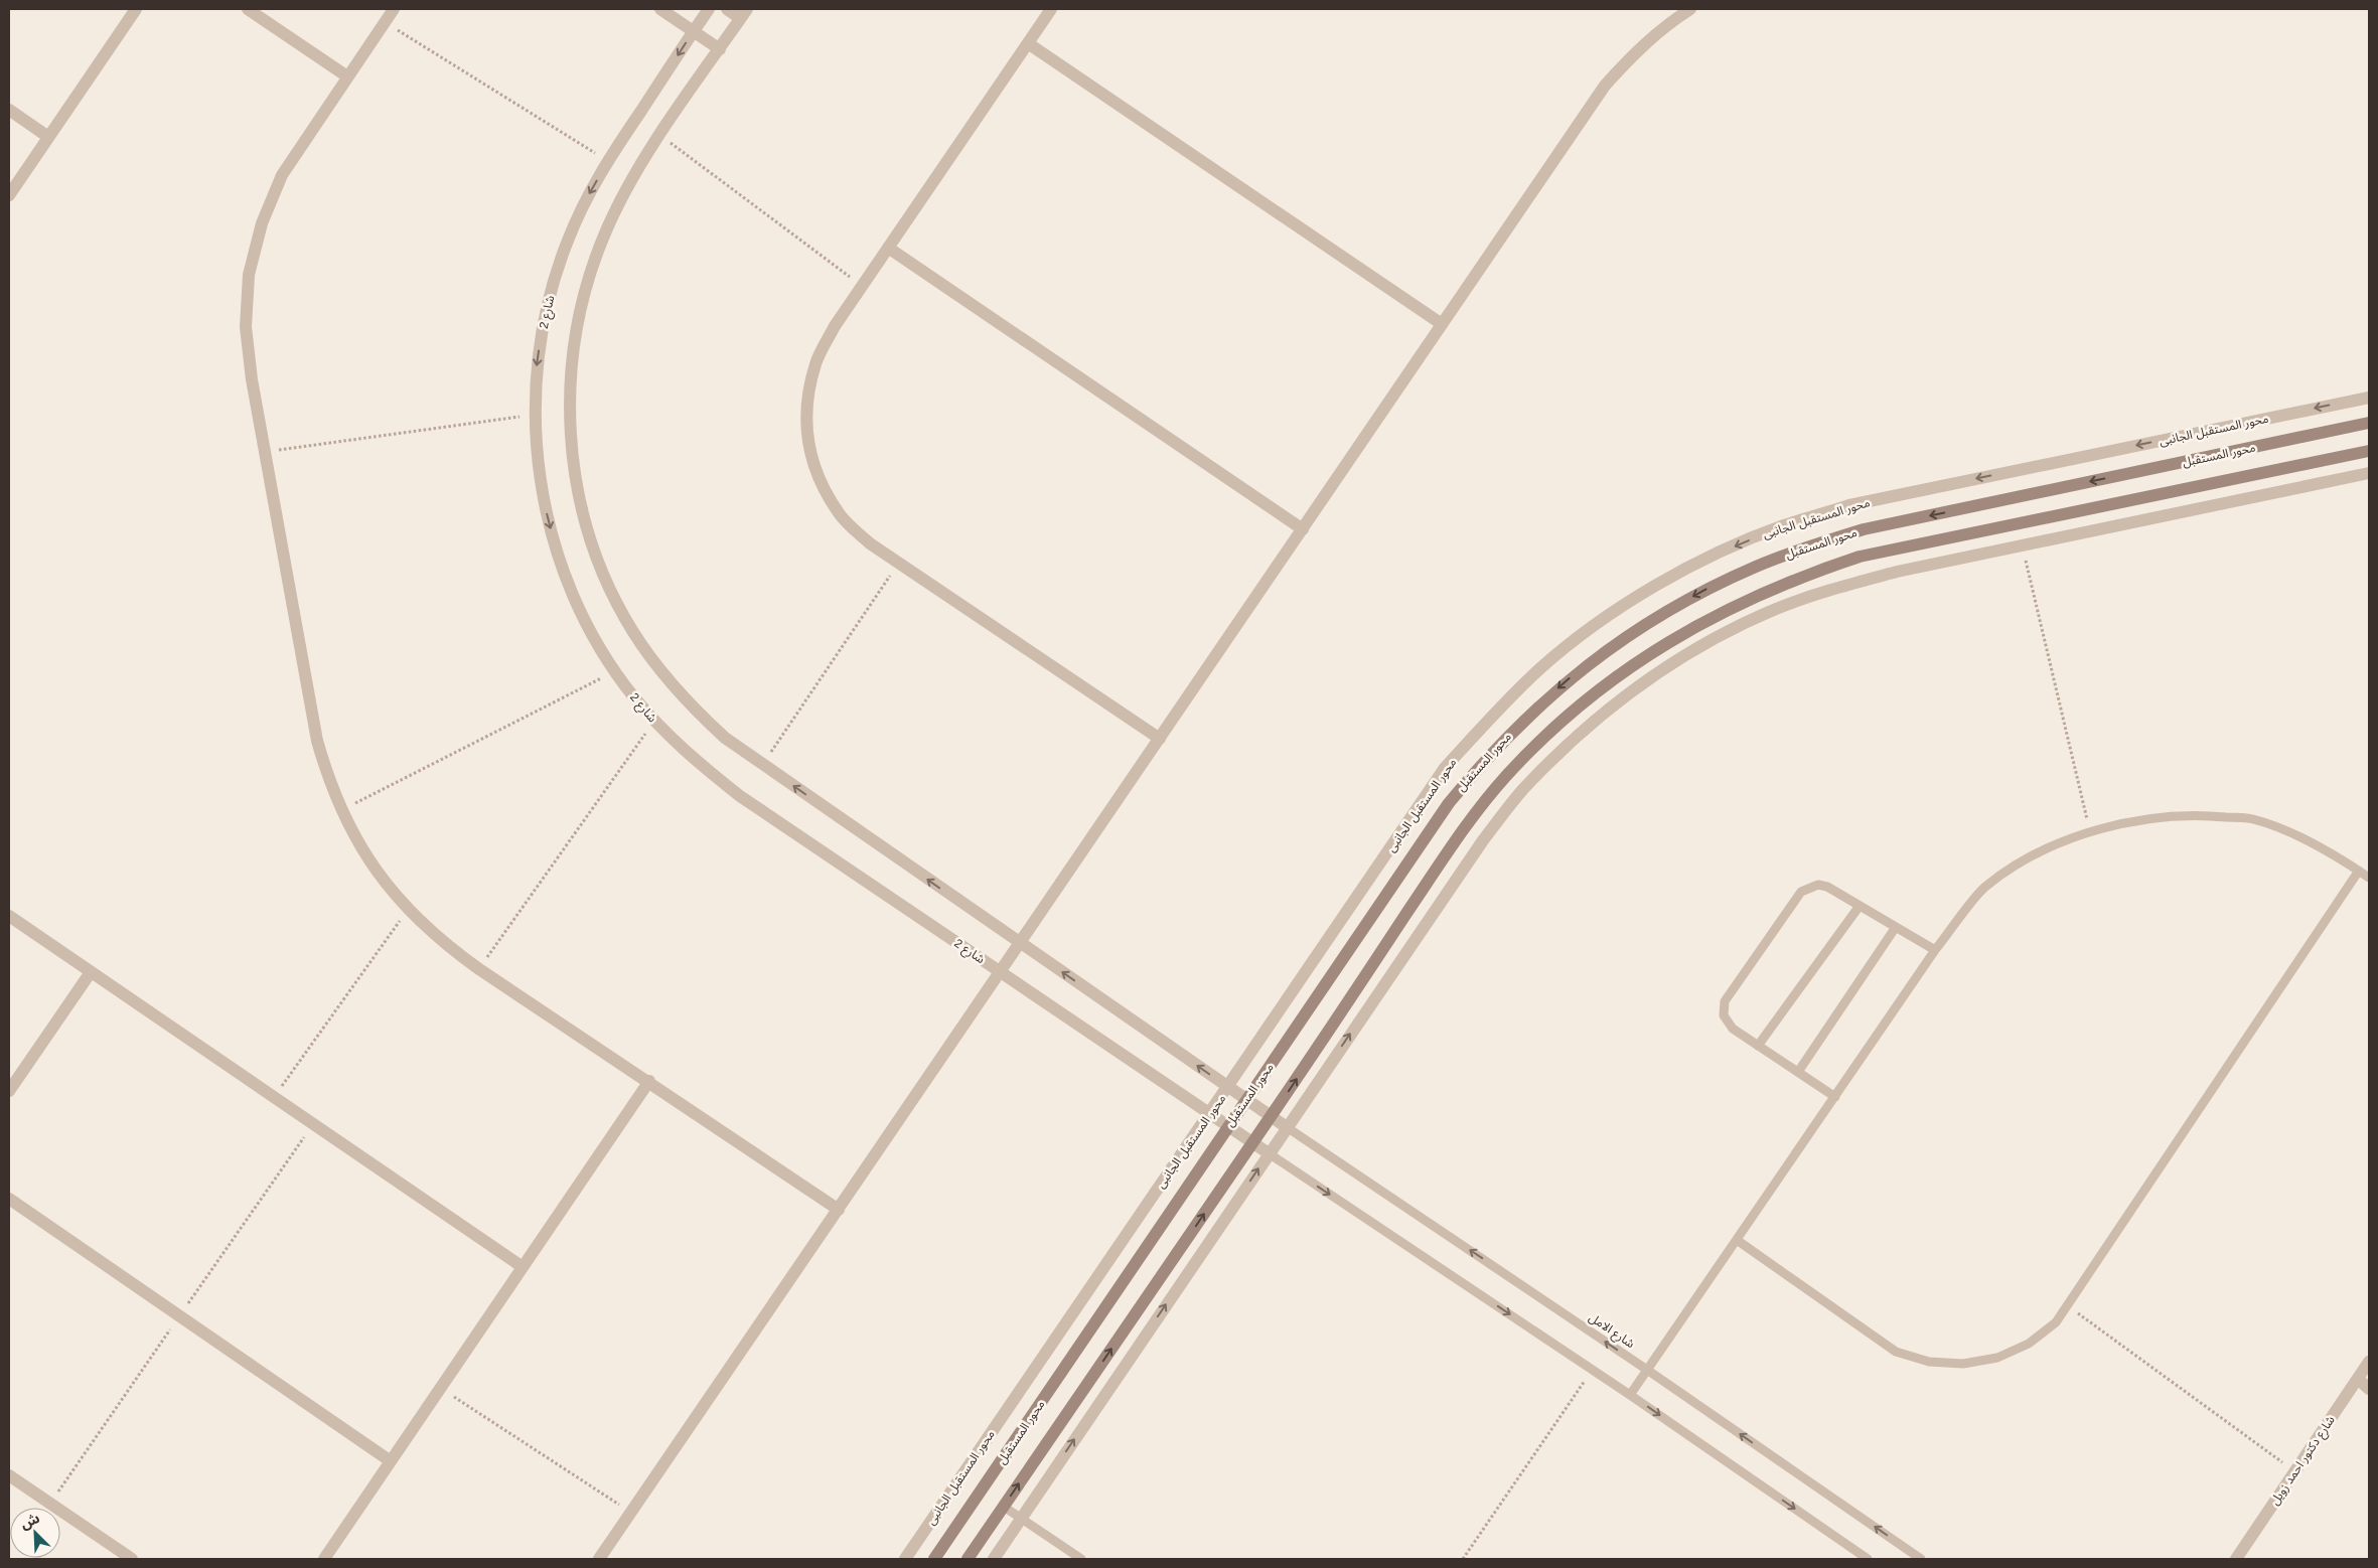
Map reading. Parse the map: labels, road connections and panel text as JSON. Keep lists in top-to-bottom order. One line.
{"streets":{"street":["شارع 2","محور المستقبل الجانبى","محور المستقبل","شارع دكتور احمد زويل"],"lane":["شارع الامل"]},"crossings":[["شارع 2","محور المستقبل الجانبى"],["شارع 2","محور المستقبل"]],"one_way":["شارع 2"],"north":"top left"}
